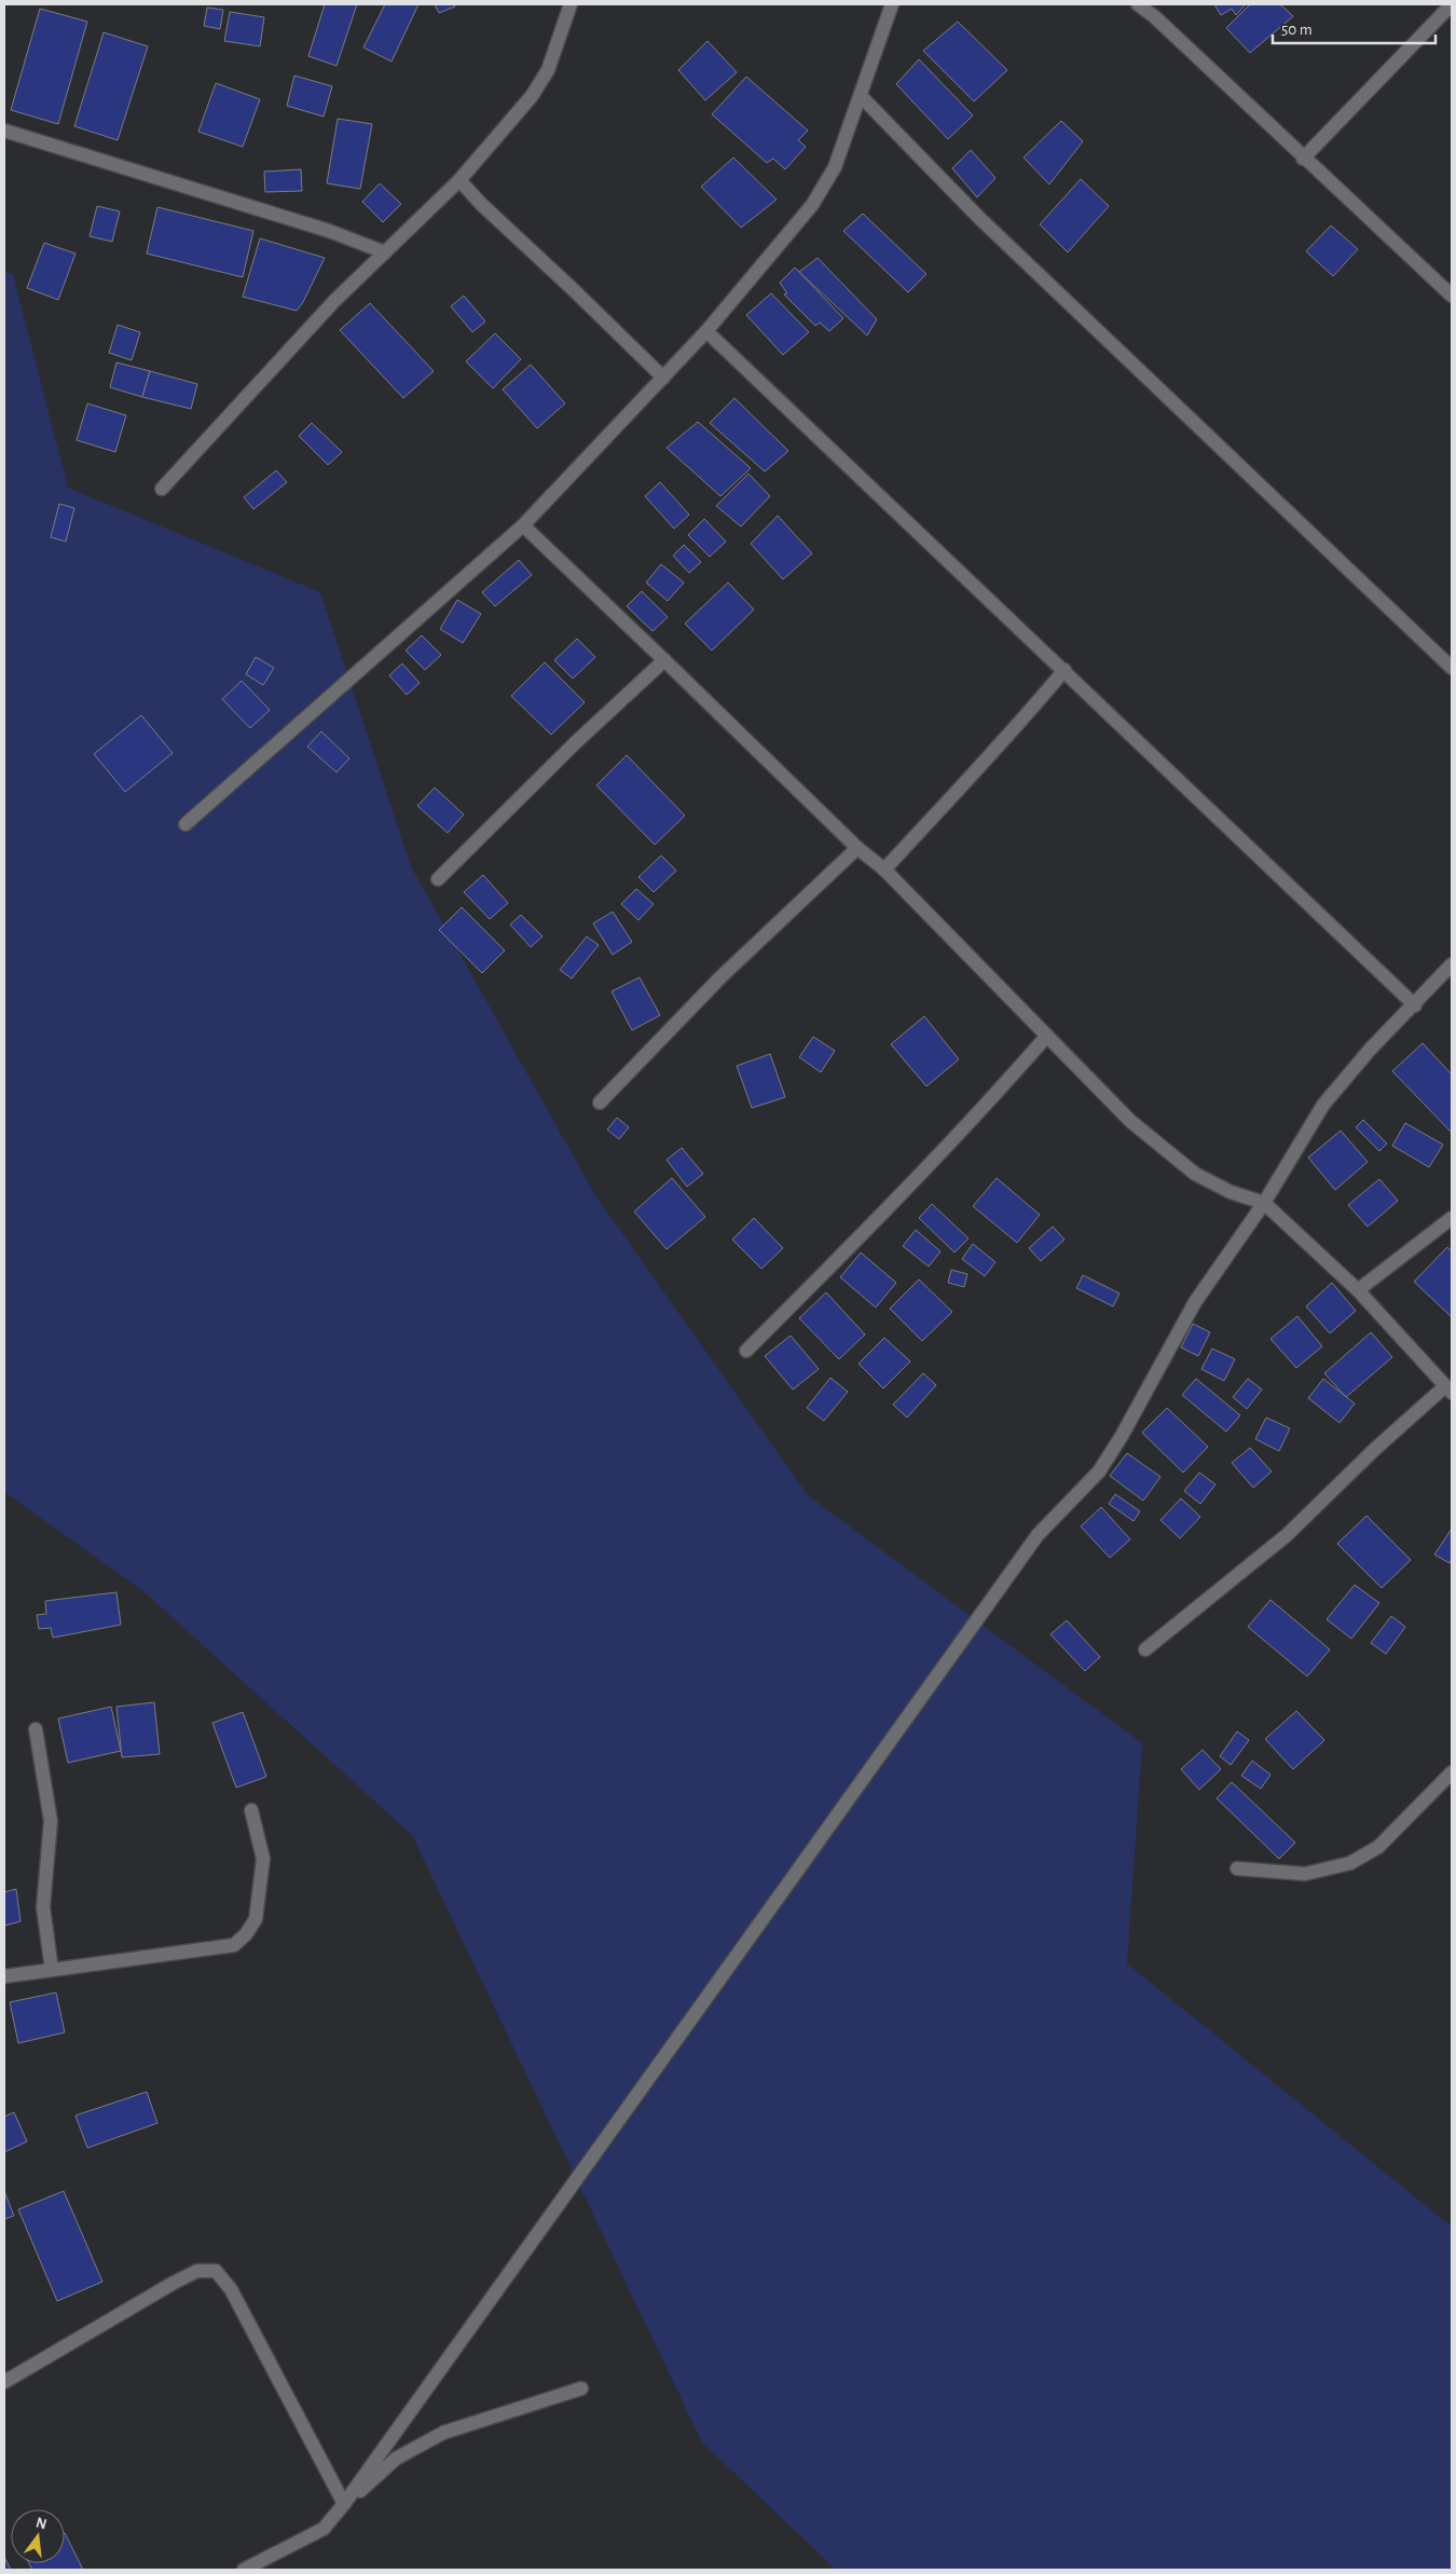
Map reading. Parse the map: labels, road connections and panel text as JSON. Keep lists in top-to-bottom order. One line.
{"scale_bar":"50 m","north":"top"}
